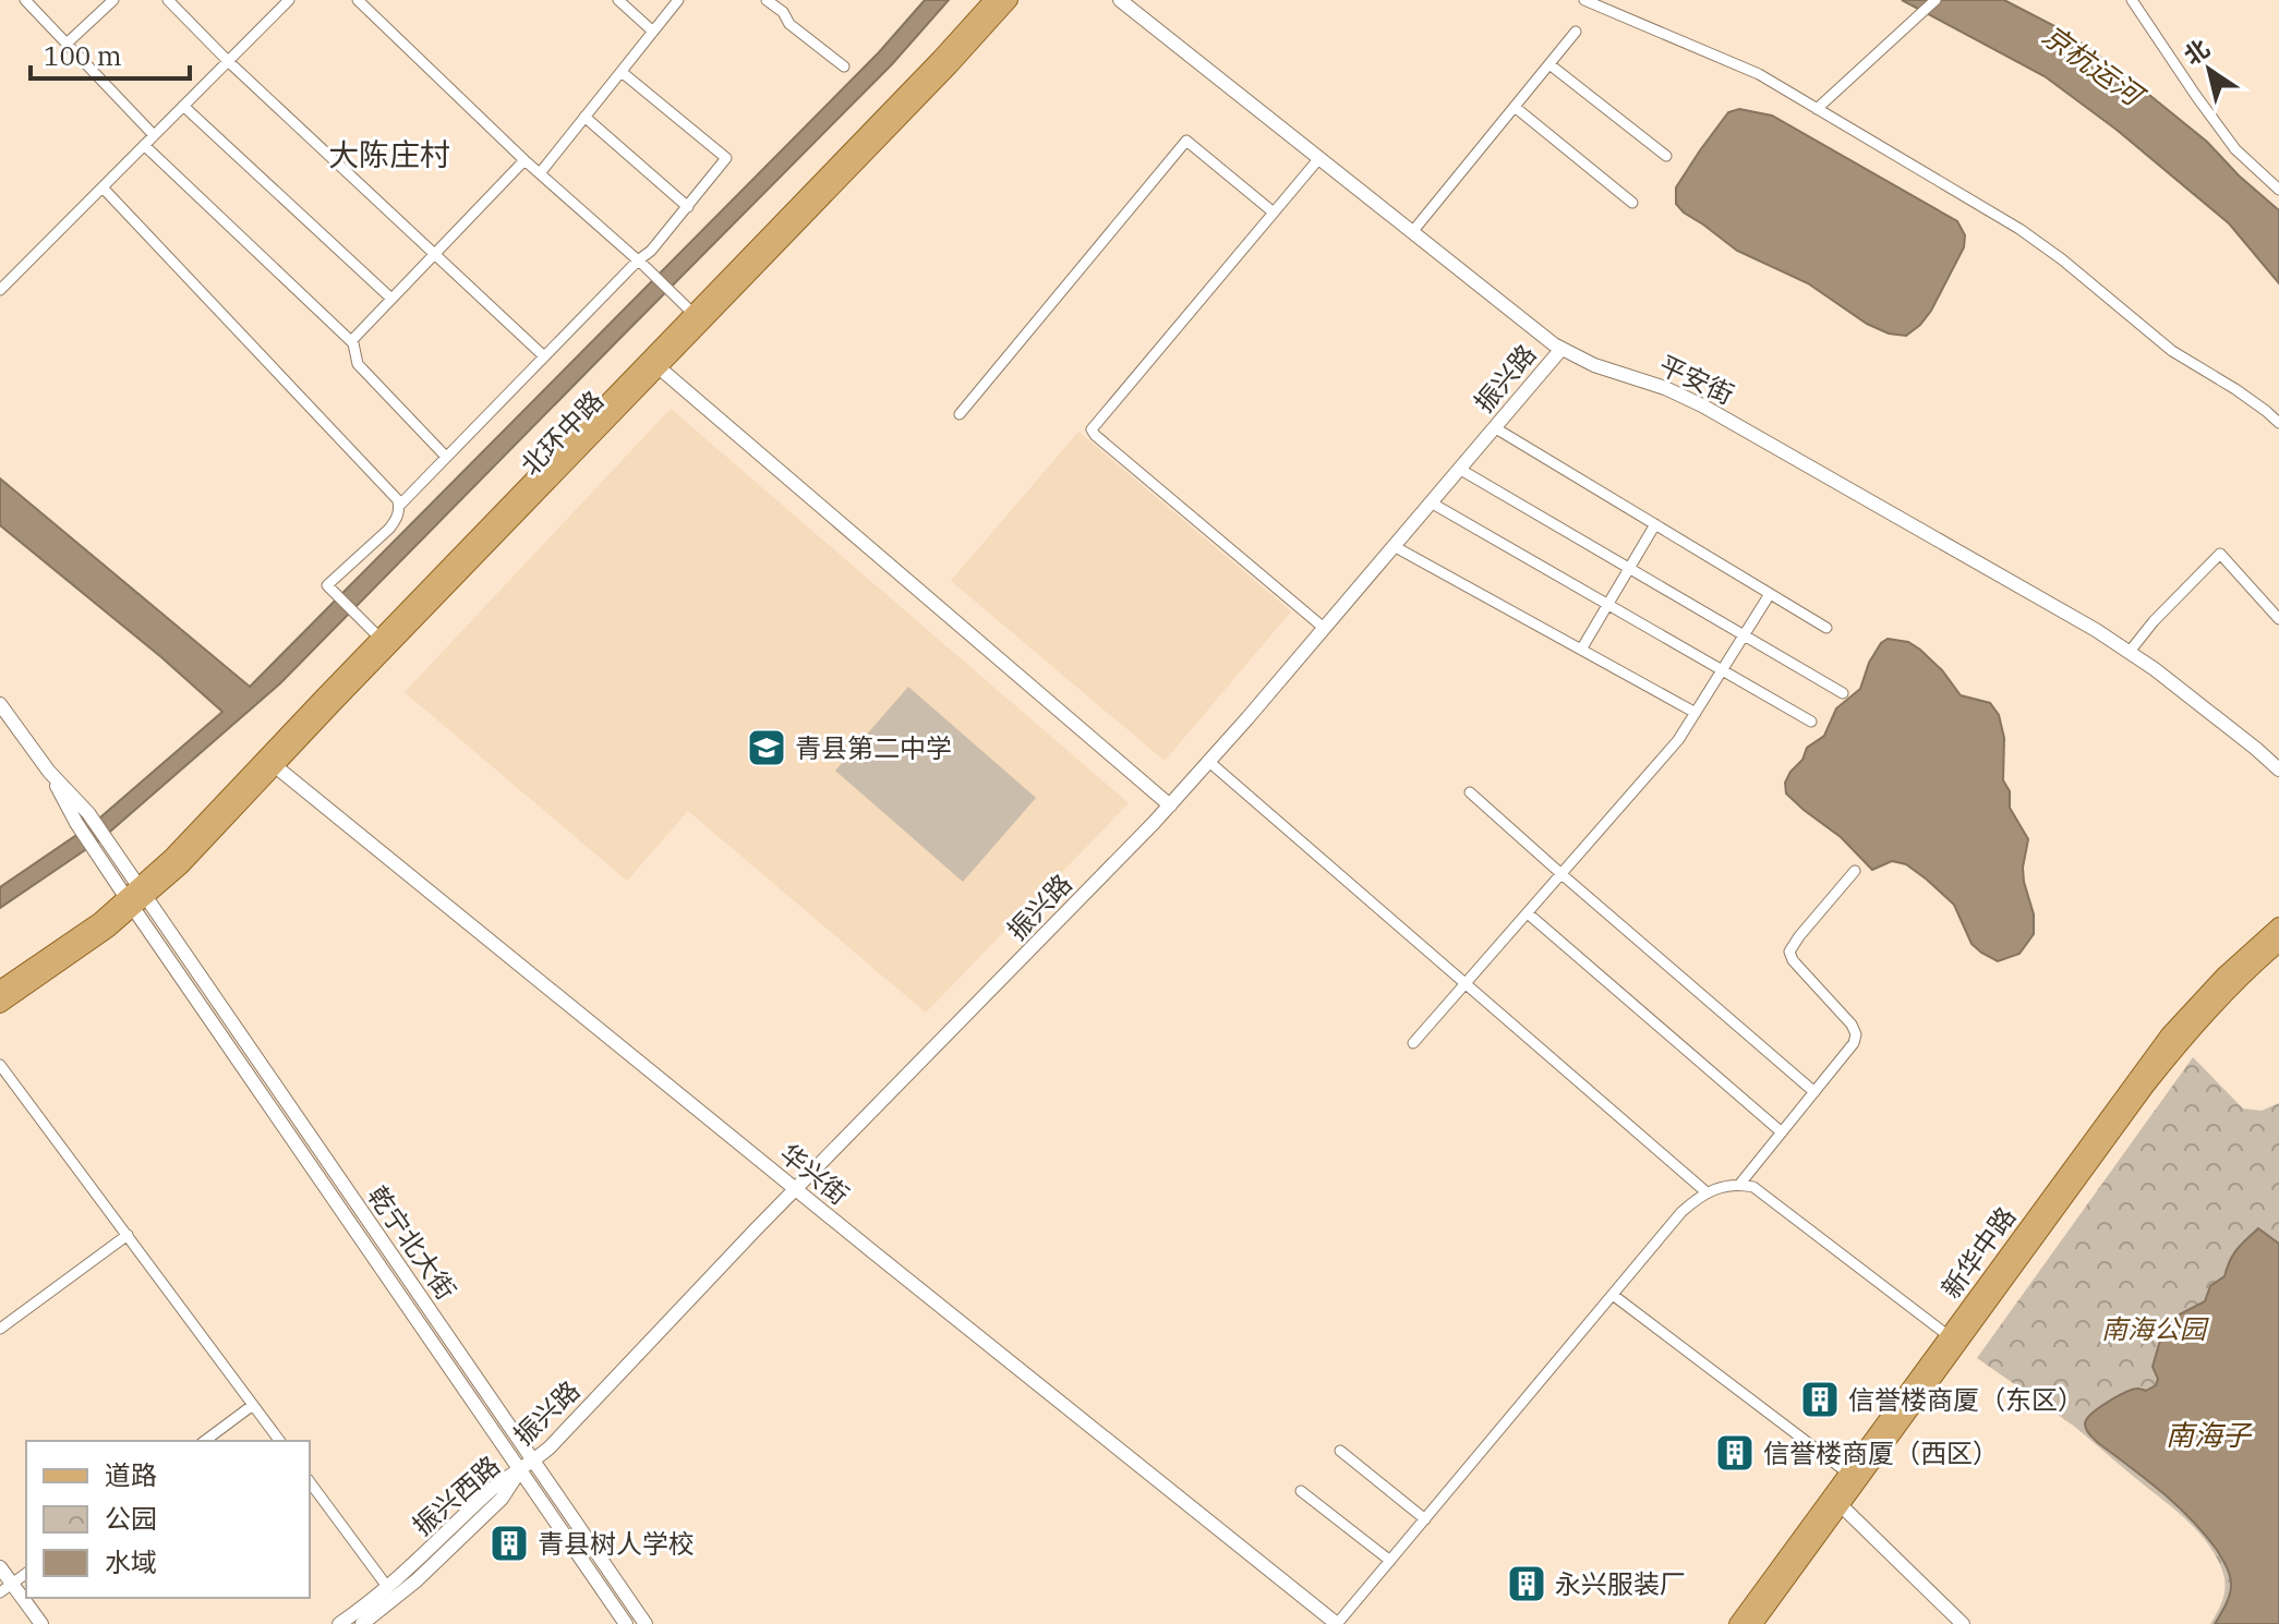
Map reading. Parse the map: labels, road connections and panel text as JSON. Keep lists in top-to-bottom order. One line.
{"streets":{"main road":["北环中路","新华中路"],"street":["振兴路","平安街","华兴街","乾宁北大街","振兴西路"]},"crossings":[["振兴路","平安街"],["振兴路","华兴街"],["振兴路","乾宁北大街"],["振兴路","振兴西路"],["北环中路","华兴街"],["北环中路","乾宁北大街"],["乾宁北大街","振兴西路"]],"districts":["大陈庄村"],"water":["京杭运河","南海子"],"parks":["南海公园"],"places":{"school or university":["青县第二中学"],"building":["信誉楼商厦（东区）","信誉楼商厦（西区）","青县树人学校","永兴服装厂"]},"legend":["道路","公园","水域"],"scale_bar":"100 m","north":"top left"}
